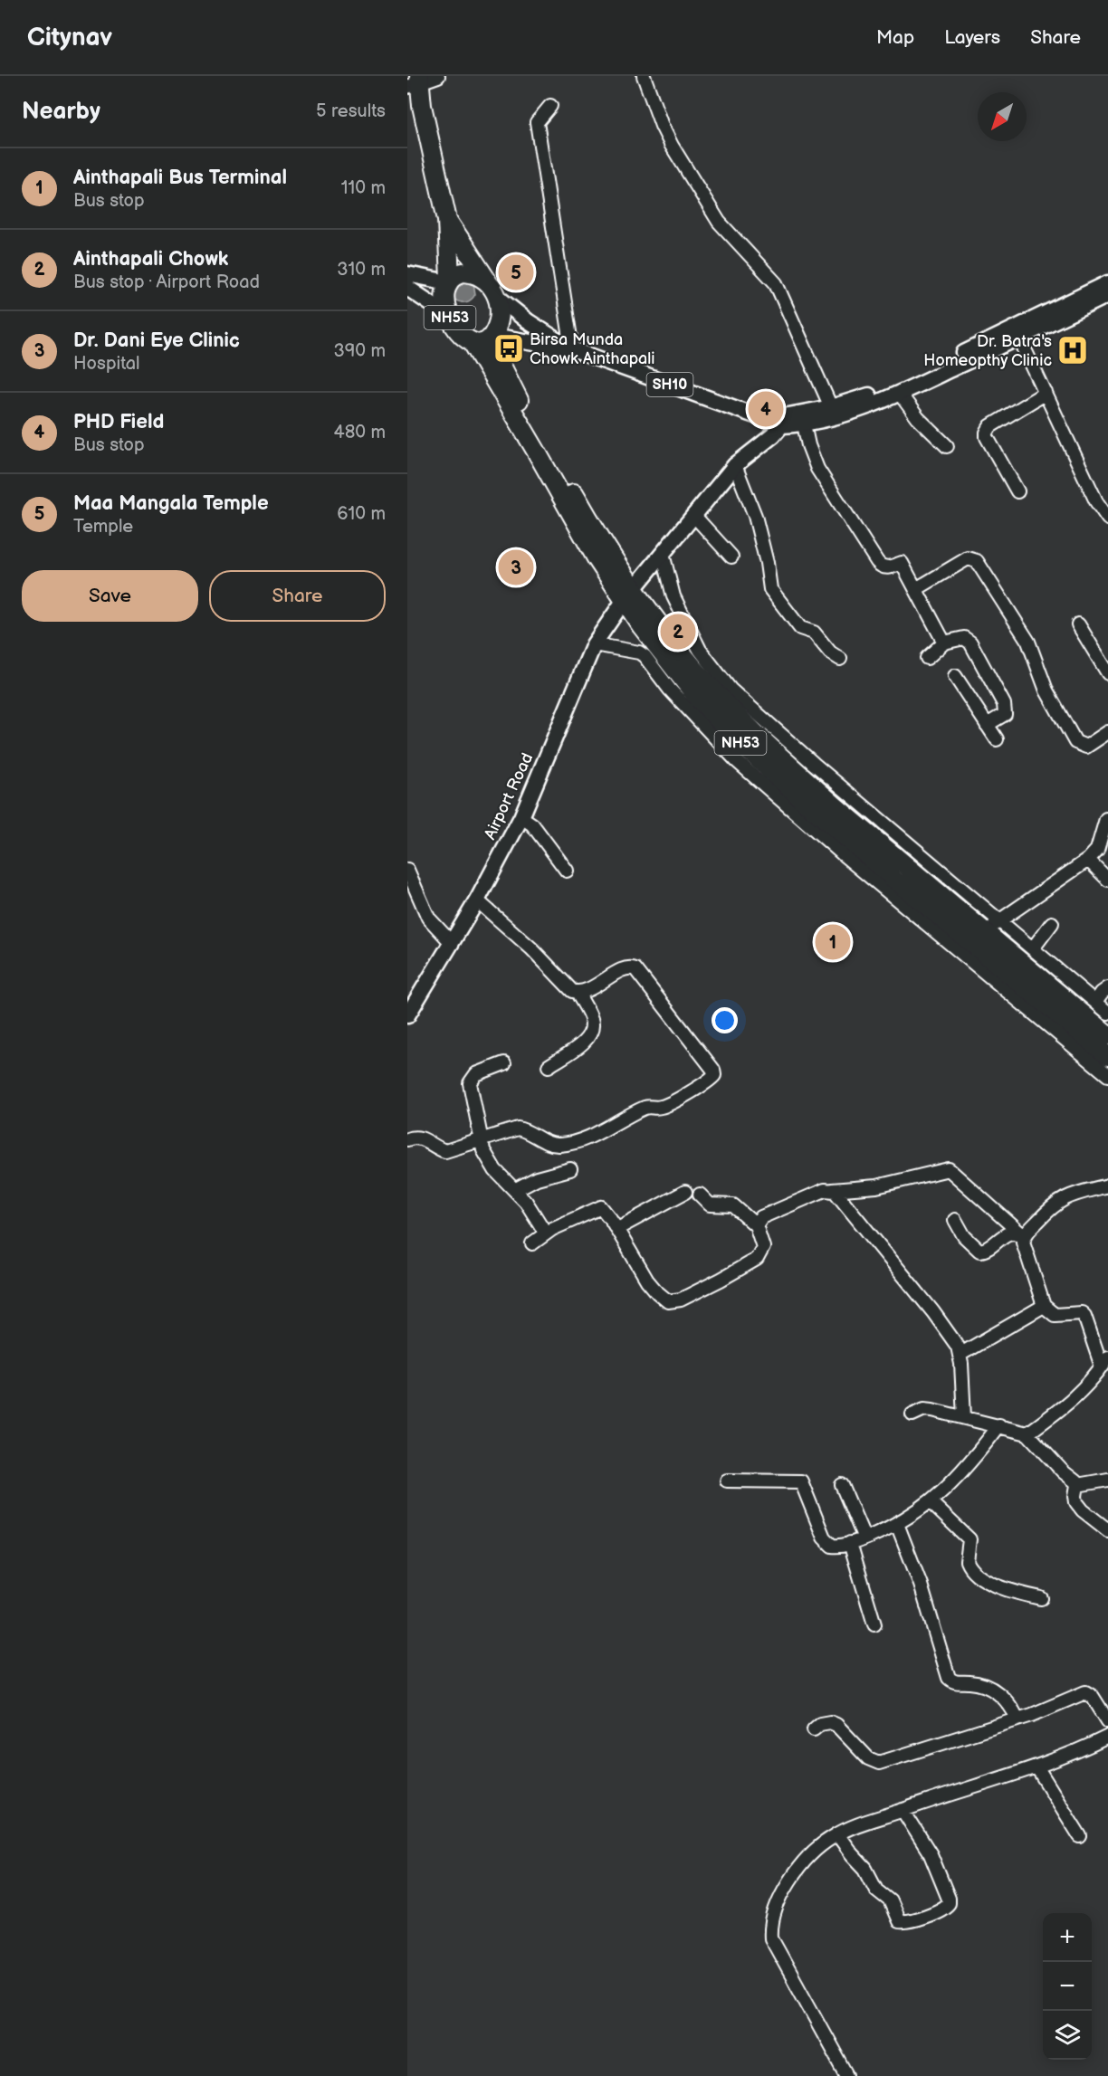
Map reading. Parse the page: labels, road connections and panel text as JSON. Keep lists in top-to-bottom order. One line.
{"streets":{"highway":["NH53"],"main road":["SH10","Airport Road"]},"crossings":[["NH53","SH10"],["NH53","Airport Road"],["SH10","Airport Road"]],"places":{"bus stop":["Birsa Munda Chowk Ainthapali"],"hospital":["Dr. Batra's Homeopthy Clinic"]},"north":"bottom left","page":{"header":"Citynav","nav":["Map","Layers","Share"],"heading":["Nearby","5 results"],"list":[{"mark":"1","name":"Ainthapali Bus Terminal","note":"Bus stop","value":"110 m"},{"mark":"2","name":"Ainthapali Chowk","note":"Bus stop · Airport Road","value":"310 m"},{"mark":"3","name":"Dr. Dani Eye Clinic","note":"Hospital","value":"390 m"},{"mark":"4","name":"PHD Field","note":"Bus stop","value":"480 m"},{"mark":"5","name":"Maa Mangala Temple","note":"Temple","value":"610 m"}],"pins":["5","4","3","2","1"],"buttons":["Save","Share"],"map_buttons":["+","−"]}}
